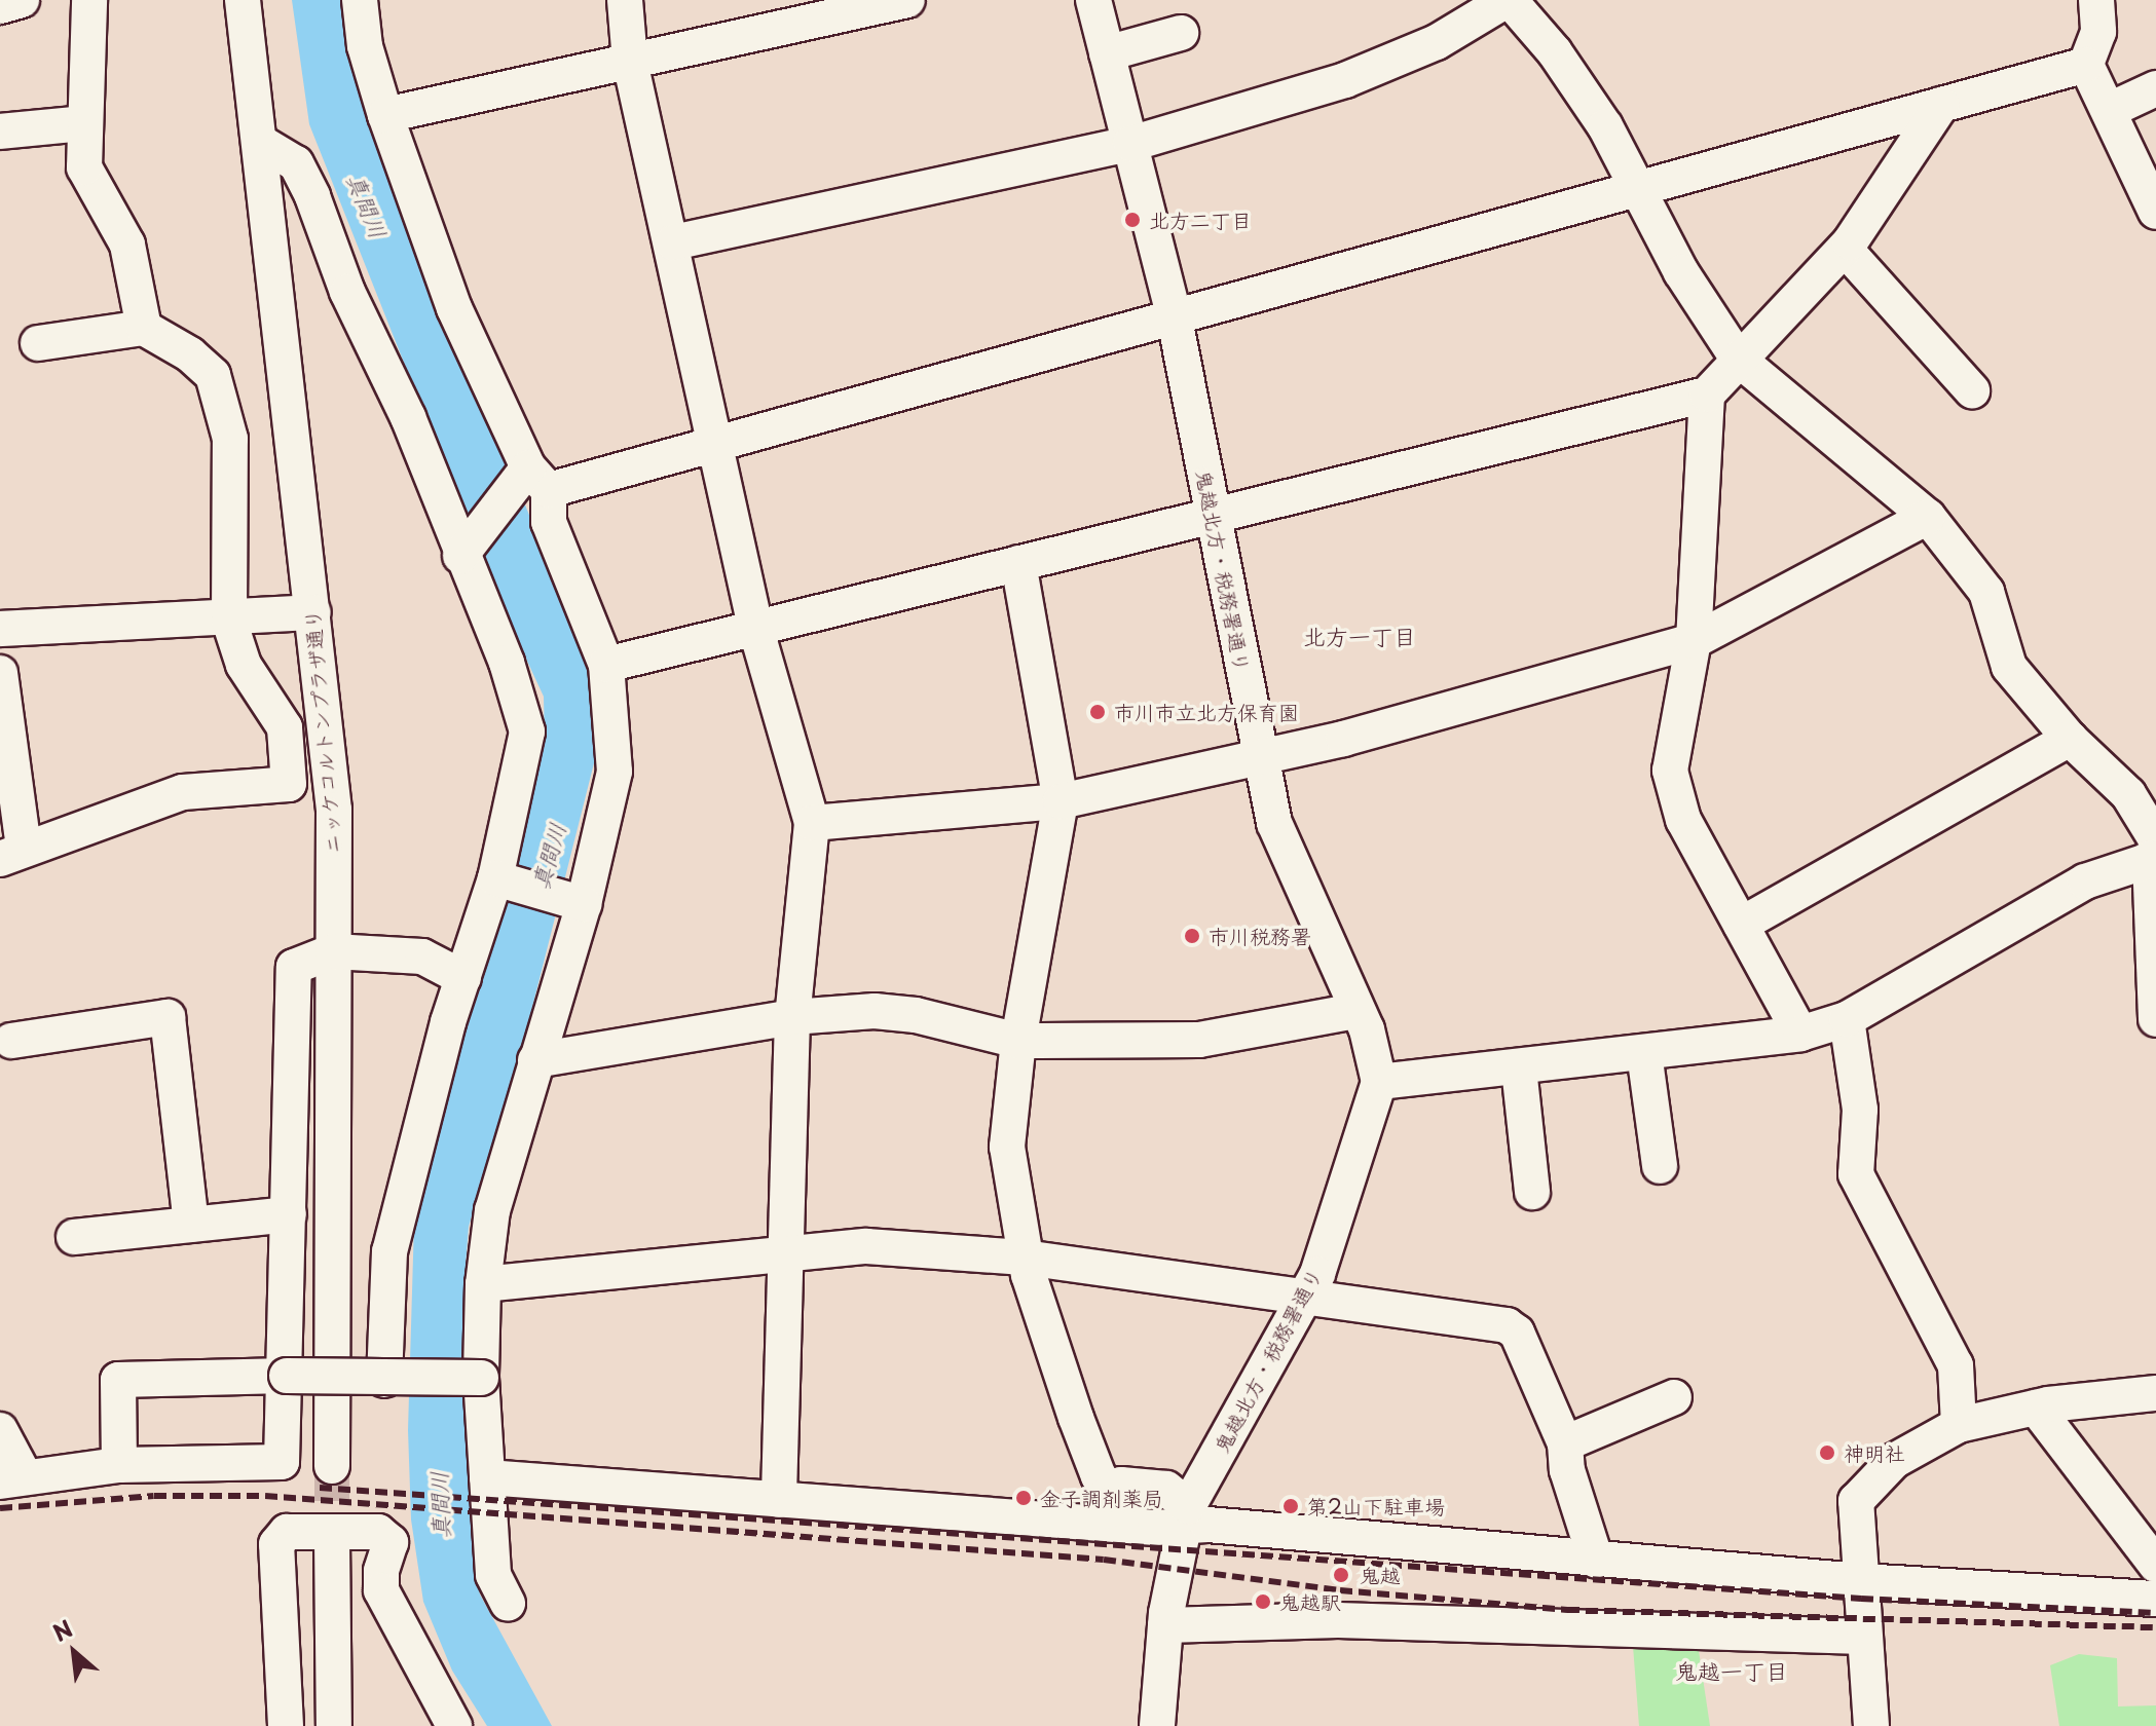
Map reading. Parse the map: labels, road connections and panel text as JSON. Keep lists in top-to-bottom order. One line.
{"streets":{"street":["鬼越北方・税務署通り","ニッケコルトンプラザ通り"]},"districts":["北方一丁目","鬼越一丁目"],"water":["真間川"],"places":["北方二丁目","市川市立北方保育園","市川税務署","神明社","金子調剤薬局","第2山下駐車場","鬼越","鬼越駅"],"north":"top left"}
